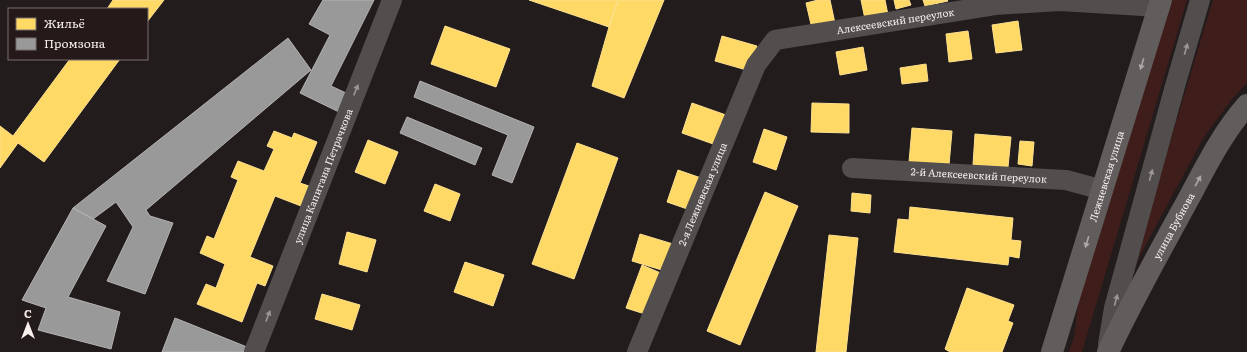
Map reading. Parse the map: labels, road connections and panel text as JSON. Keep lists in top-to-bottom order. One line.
{"streets":{"highway":["Лежневская улица","улица Бубнова"],"street":["Алексеевский переулок","2-й Алексеевский переулок","улица Капитана Петрачкова","2-я Лежневская улица"]},"crossings":[["Алексеевский переулок","Лежневская улица"],["Алексеевский переулок","2-я Лежневская улица"],["2-й Алексеевский переулок","Лежневская улица"]],"one_way":["улица Капитана Петрачкова","Лежневская улица","улица Бубнова"],"legend":["Жильё","Промзона"],"north":"top"}
